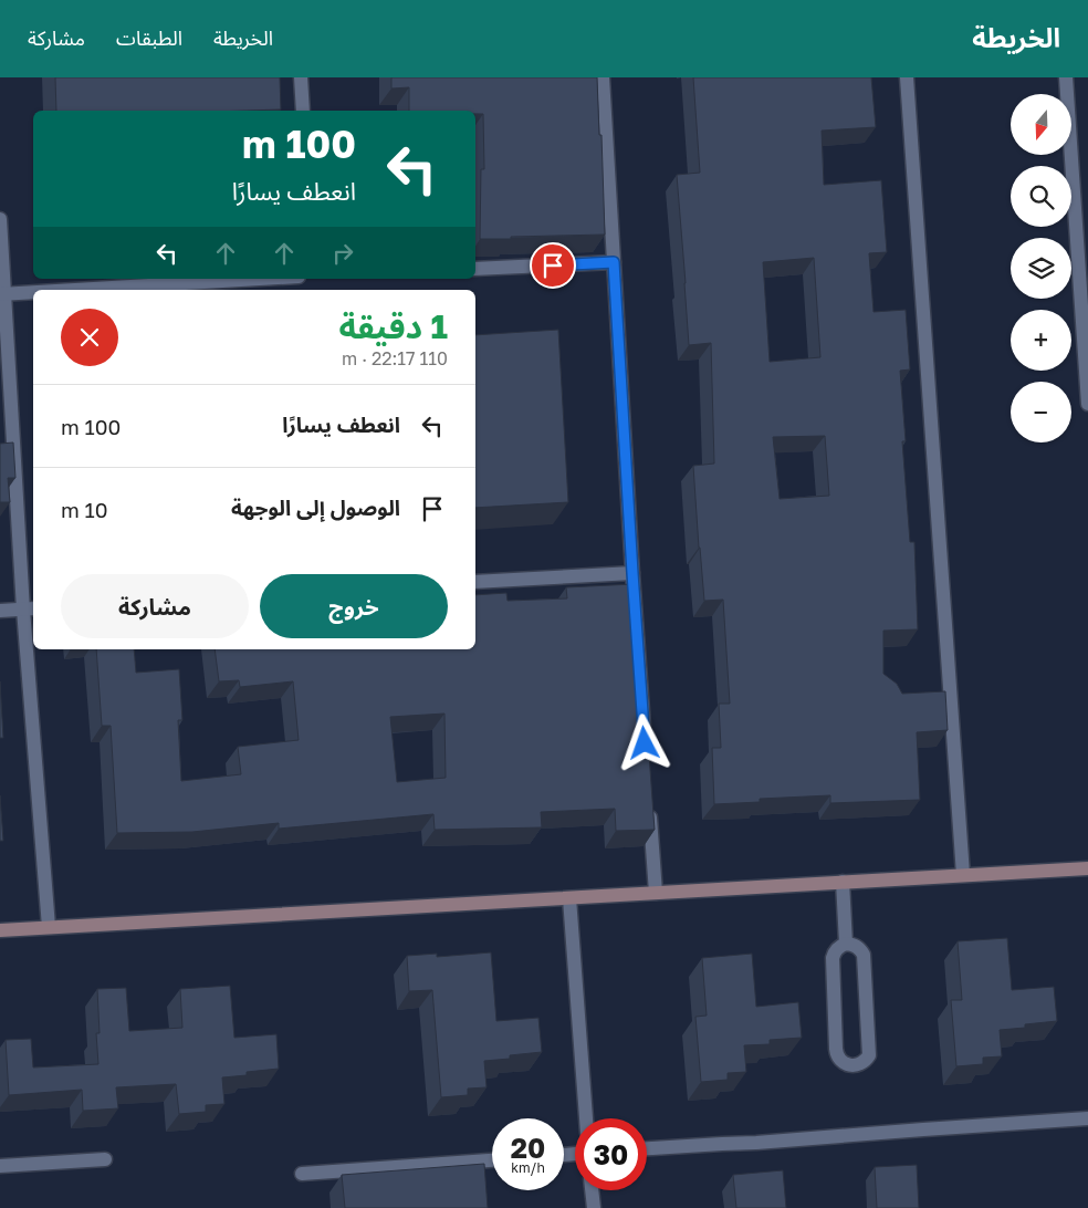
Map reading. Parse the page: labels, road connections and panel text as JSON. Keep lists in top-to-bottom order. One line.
{"north":"bottom","page":{"header":"الخريطة","nav":["الخريطة","الطبقات","مشاركة"],"map_buttons":["+","−"],"turn":["100 m","انعطف يسارًا"],"heading":["1 دقيقة","110 m · 22:17"],"list":[{"name":"انعطف يسارًا","value":"100 m"},{"name":"الوصول إلى الوجهة","value":"10 m"}],"buttons":["خروج","مشاركة"],"speed":"20 km/h","limit":"30"}}
